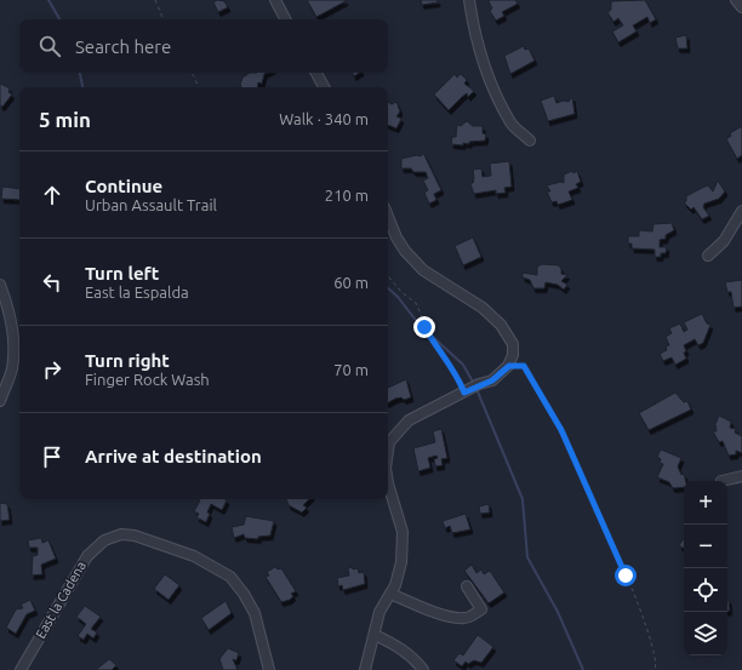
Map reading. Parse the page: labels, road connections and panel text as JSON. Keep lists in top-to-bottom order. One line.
{"streets":{"street":["East la Cadena"]},"page":{"search":"Search here","heading":["5 min","Walk · 340 m"],"list":[["Continue","Urban Assault Trail","210 m"],["Turn left","East la Espalda","60 m"],["Turn right","Finger Rock Wash","70 m"],"Arrive at destination"],"map_buttons":["+","−"]}}
